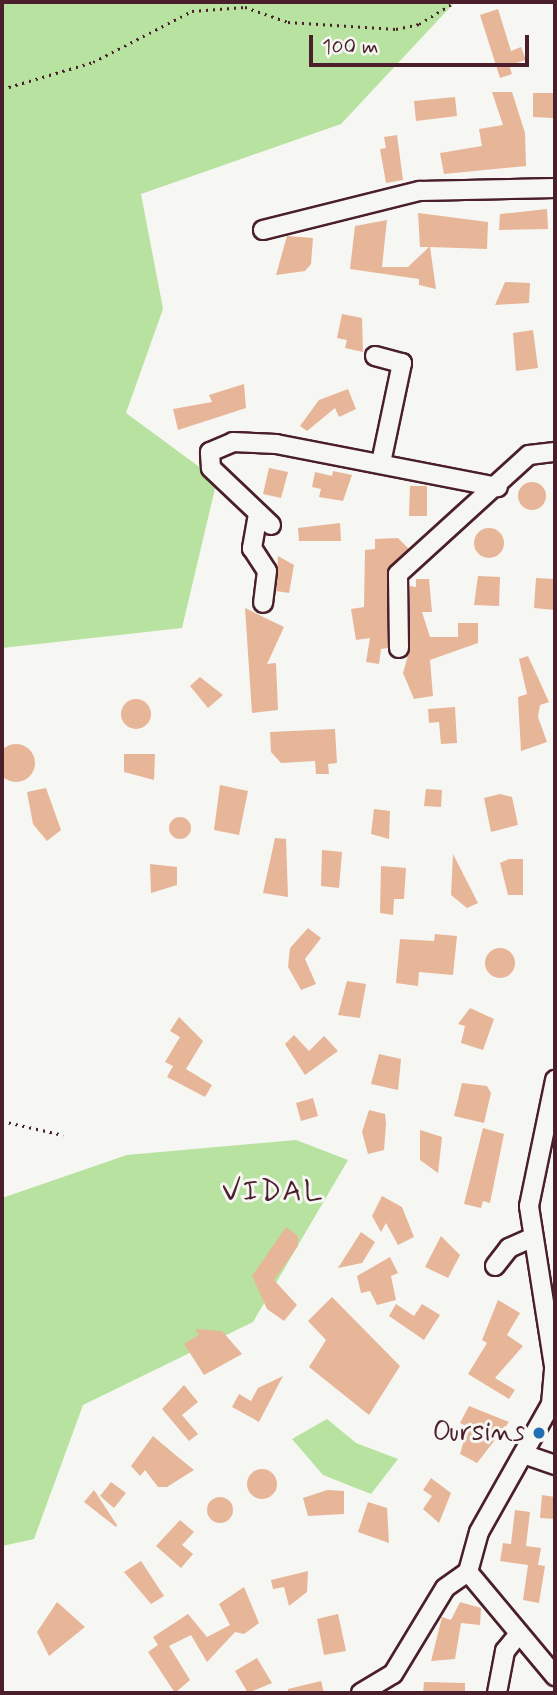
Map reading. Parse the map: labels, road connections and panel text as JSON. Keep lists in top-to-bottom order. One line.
{"districts":["VIDAL"],"places":["Oursins"],"scale_bar":"100 m"}
